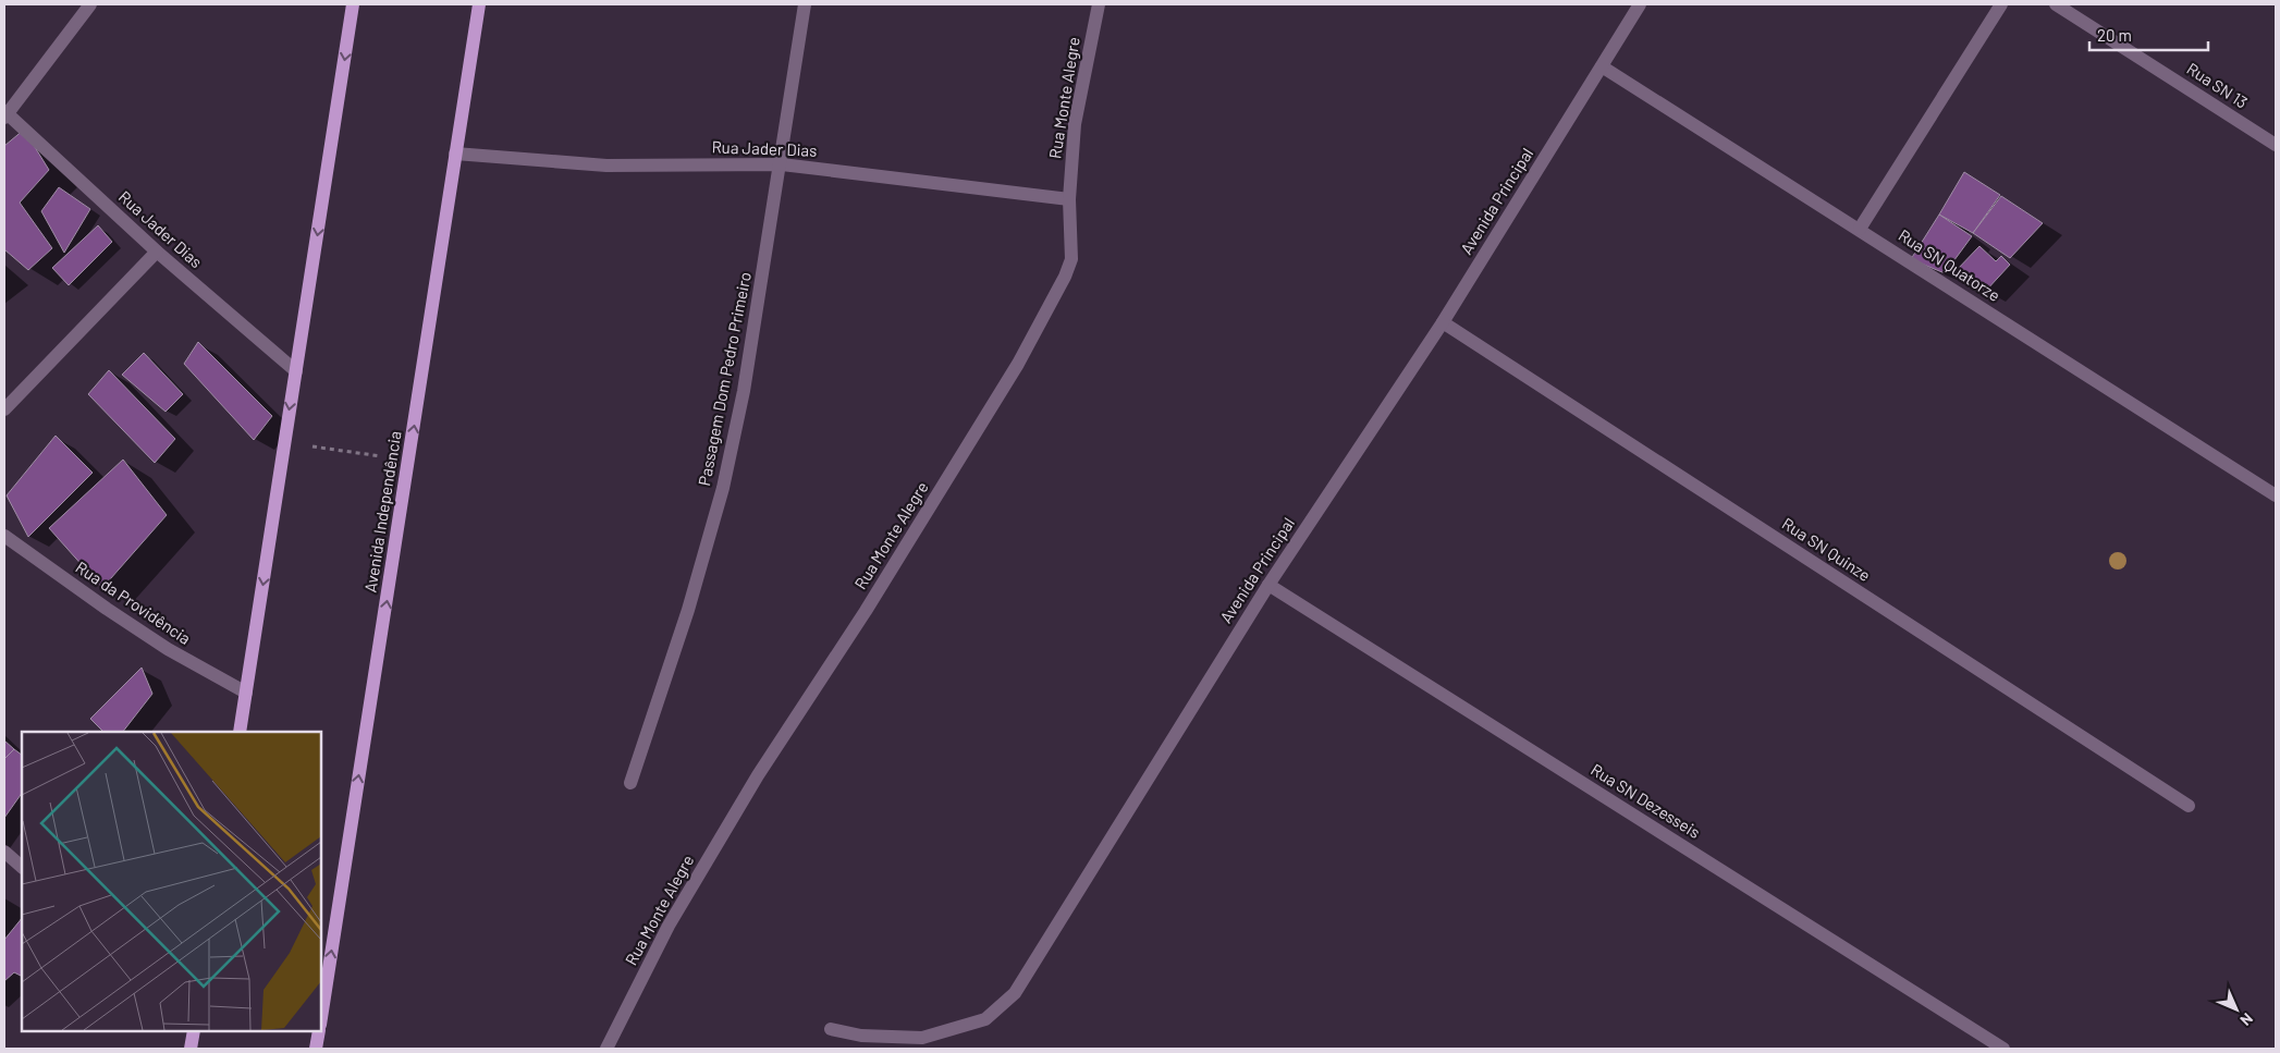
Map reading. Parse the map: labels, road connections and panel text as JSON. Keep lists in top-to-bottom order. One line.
{"streets":{"main road":["Avenida Independência"],"street":["Rua SN 13","Rua Monte Alegre","Rua Jader Dias","Avenida Principal","Rua SN Quatorze","Passagem Dom Pedro Primeiro","Rua SN Quinze","Rua da Providência","Rua SN Dezesseis"]},"crossings":[["Rua Monte Alegre","Rua Jader Dias"],["Rua Jader Dias","Passagem Dom Pedro Primeiro"],["Rua Jader Dias","Avenida Independência"],["Avenida Principal","Rua SN Quatorze"],["Avenida Principal","Rua SN Quinze"],["Avenida Principal","Rua SN Dezesseis"]],"one_way":["Avenida Independência"],"scale_bar":"20 m","north":"bottom right"}
